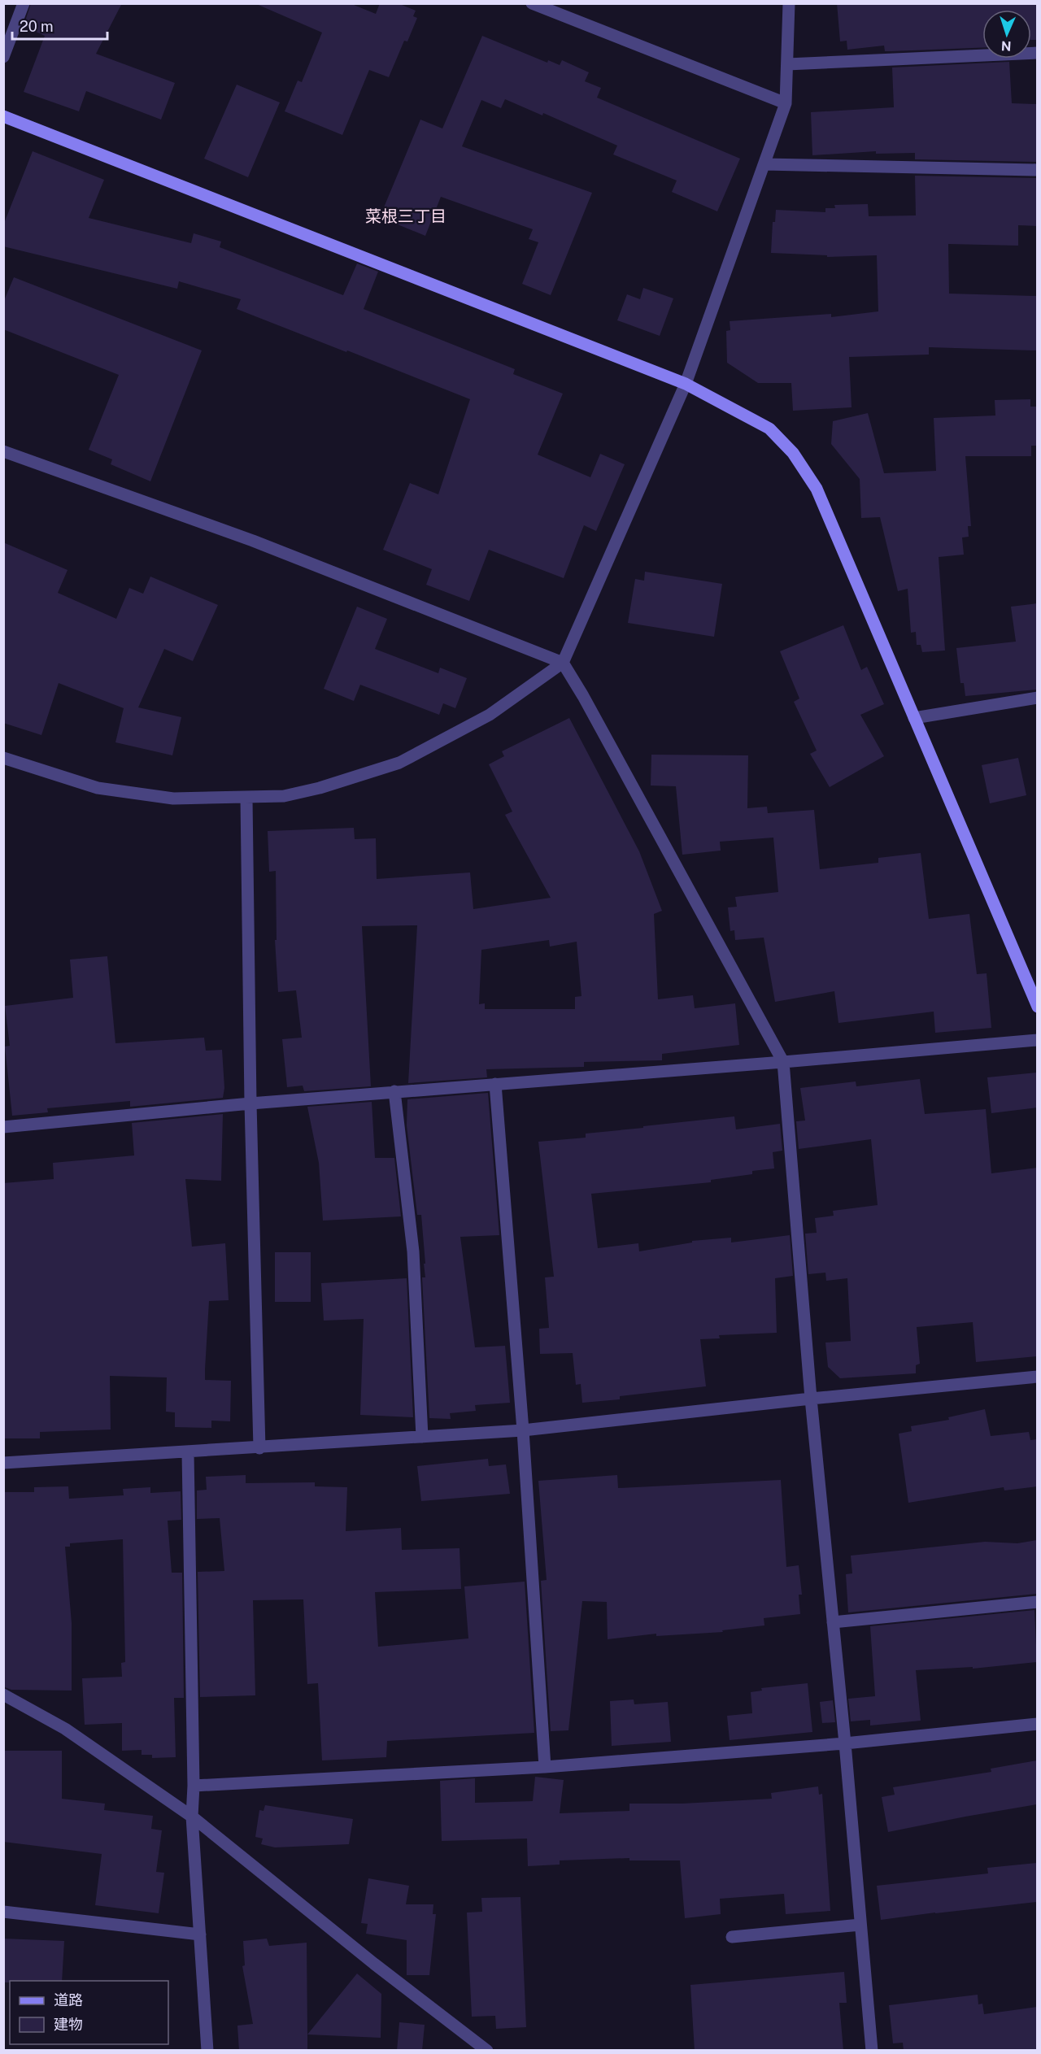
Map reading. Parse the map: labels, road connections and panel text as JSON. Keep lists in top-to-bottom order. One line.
{"districts":["菜根三丁目"],"legend":["道路","建物"],"scale_bar":"20 m","north":"bottom"}
